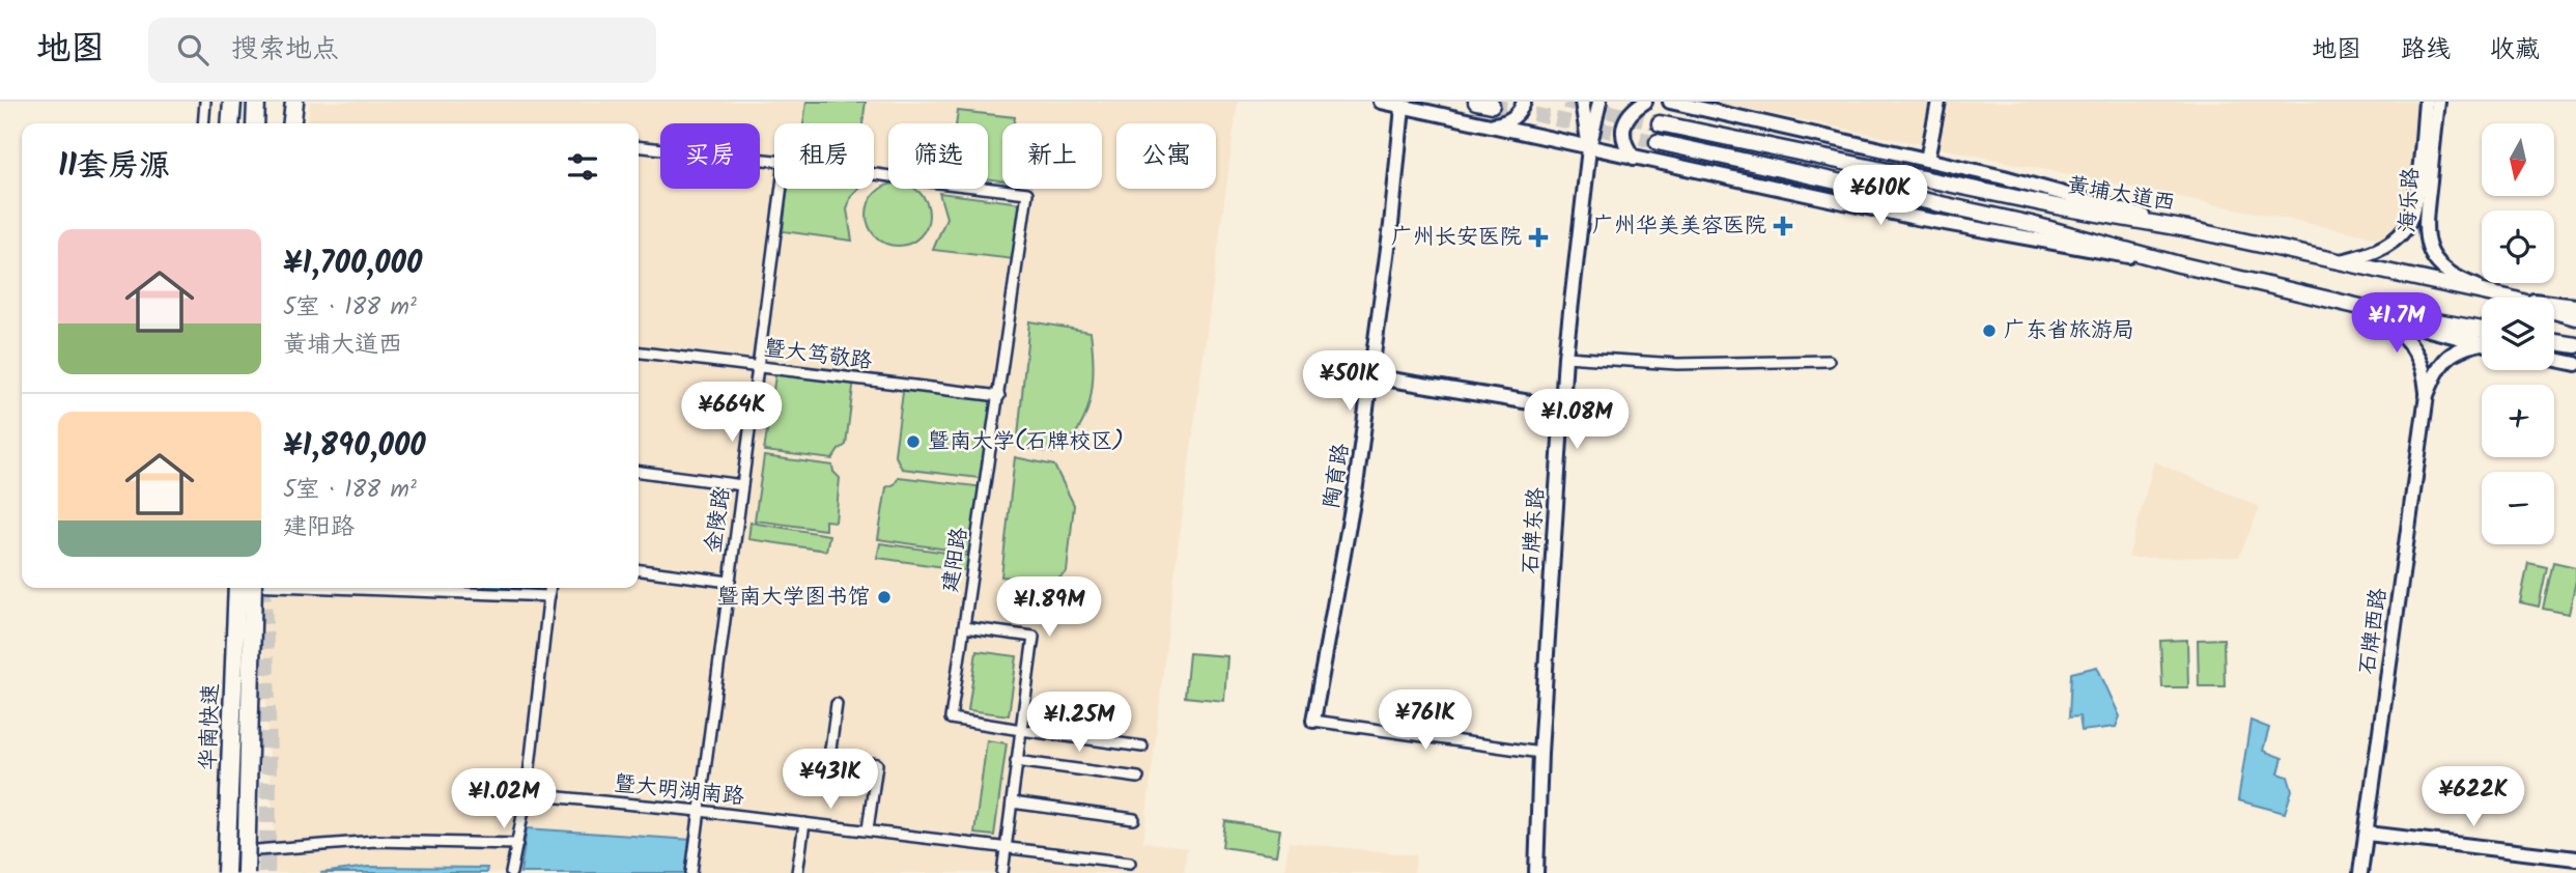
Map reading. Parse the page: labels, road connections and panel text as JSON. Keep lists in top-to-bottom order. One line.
{"streets":{"highway":["华南快速"],"main road":["黄埔大道西"],"street":["海乐路","暨大笃敬路","陶育路","金陵路","石牌东路","建阳路","石牌西路","暨大明湖南路"]},"crossings":[["黄埔大道西","海乐路"],["暨大笃敬路","金陵路"],["暨大笃敬路","建阳路"],["金陵路","暨大明湖南路"]],"places":{"health":["广州华美美容医院","广州长安医院"],"other":["广东省旅游局","暨南大学(石牌校区)","暨南大学图书馆"]},"north":"bottom","page":{"header":"地图","search":"搜索地点","nav":["地图","路线","收藏"],"map_buttons":["+","−"],"chip":["买房","租房","筛选","新上","公寓"],"heading":"11套房源","price":["¥610K","¥1.7M","¥501K","¥664K","¥1.08M","¥1.89M","¥761K","¥1.25M","¥431K","¥622K","¥1.02M"],"list":[{"name":"¥1,700,000","note":"5室 · 188 m² · 黄埔大道西"},{"name":"¥1,890,000","note":"5室 · 188 m² · 建阳路"}]}}
